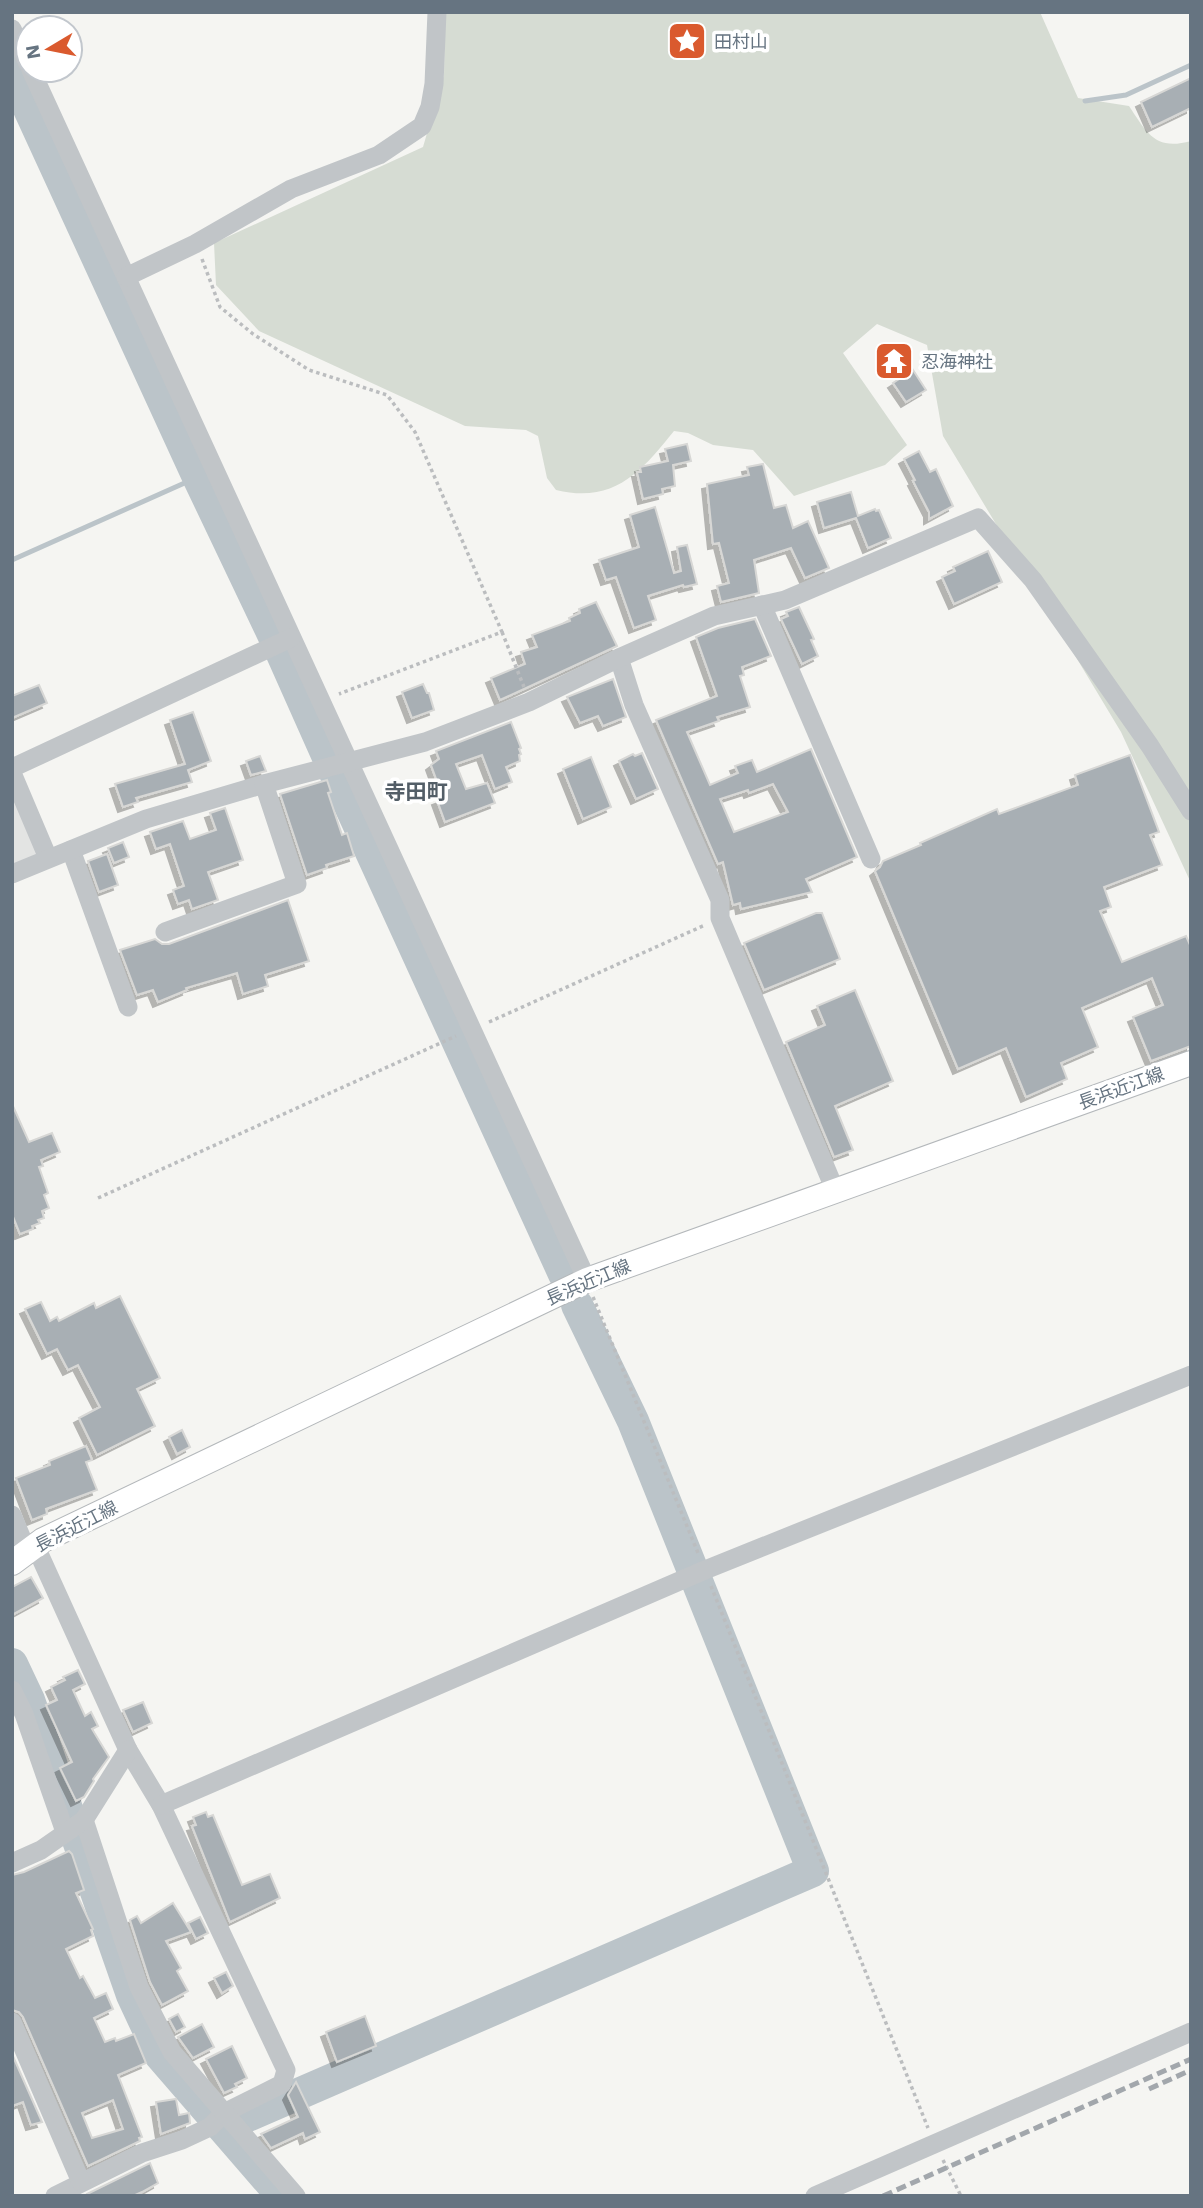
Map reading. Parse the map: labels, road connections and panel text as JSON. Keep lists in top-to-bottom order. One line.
{"streets":{"main road":["長浜近江線"]},"districts":["寺田町"],"places":{"place":["田村山"],"temple":["忍海神社"]},"north":"left"}
